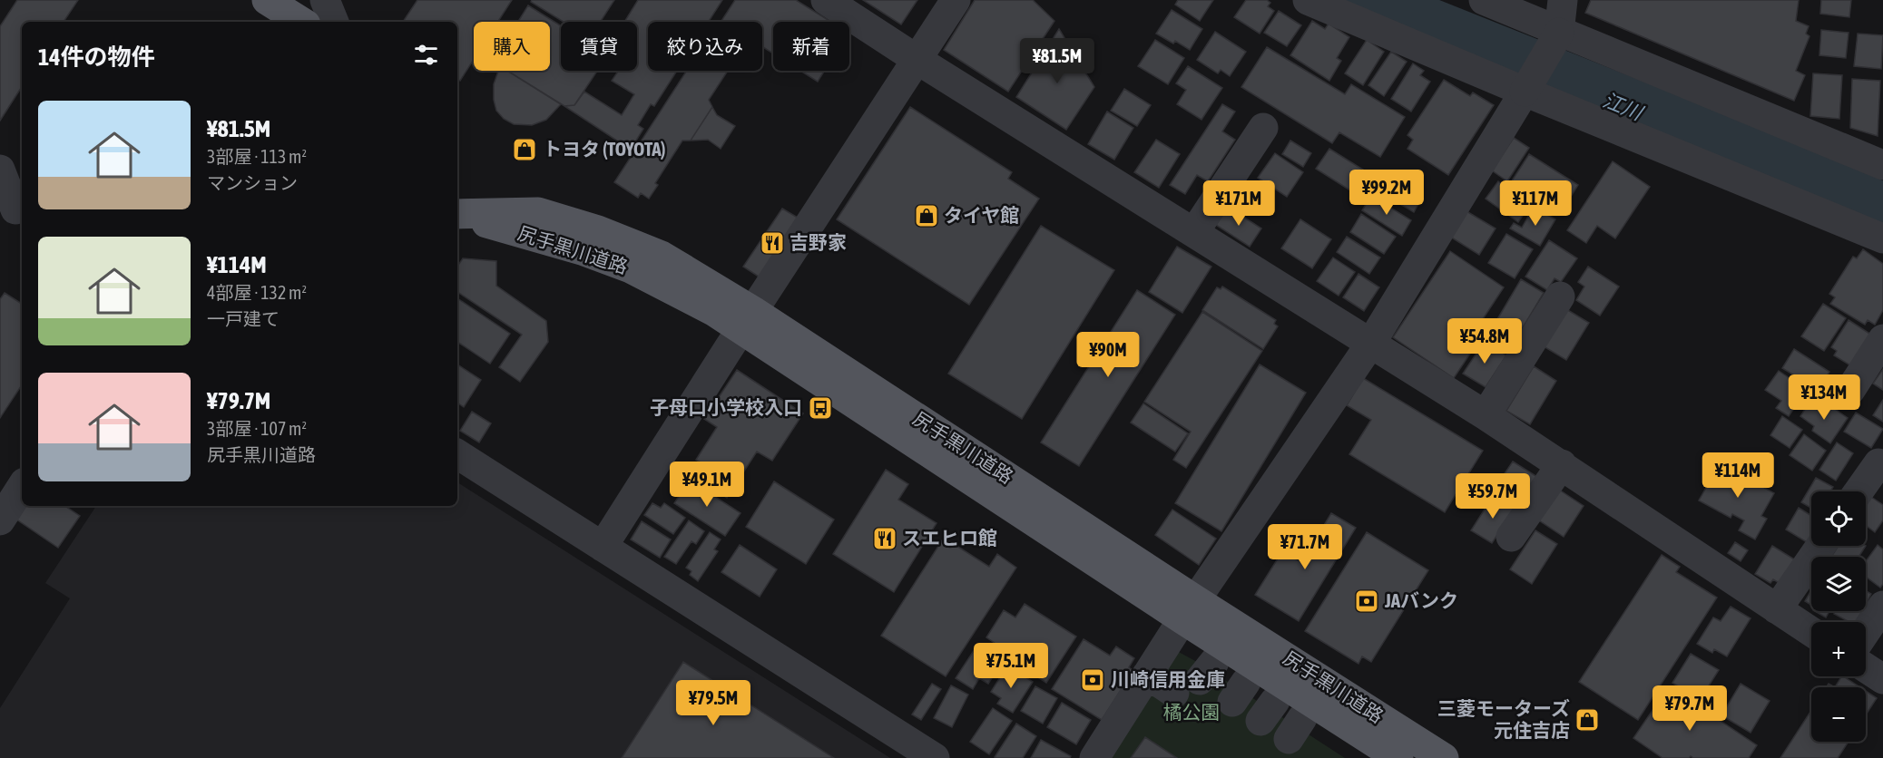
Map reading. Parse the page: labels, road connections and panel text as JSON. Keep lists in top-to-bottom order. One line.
{"streets":{"main road":["尻手黒川道路"]},"water":["江川"],"parks":["橘公園"],"places":{"shop":["トヨタ (TOYOTA)","タイヤ館","三菱モーターズ 元住吉店"],"restaurant":["吉野家","スエヒロ館"],"bus stop":["子母口小学校入口"],"bank":["JAバンク","川崎信用金庫"]},"page":{"chip":["購入","賃貸","絞り込み","新着"],"heading":"14件の物件","price":["¥81.5M","¥99.2M","¥171M","¥117M","¥54.8M","¥90M","¥134M","¥114M","¥49.1M","¥59.7M","¥71.7M","¥75.1M","¥79.5M","¥79.7M"],"list":[{"name":"¥81.5M","note":"3部屋 · 113 m² · マンション"},{"name":"¥114M","note":"4部屋 · 132 m² · 一戸建て"},{"name":"¥79.7M","note":"3部屋 · 107 m² · 尻手黒川道路"}],"map_buttons":["+","−"]}}
